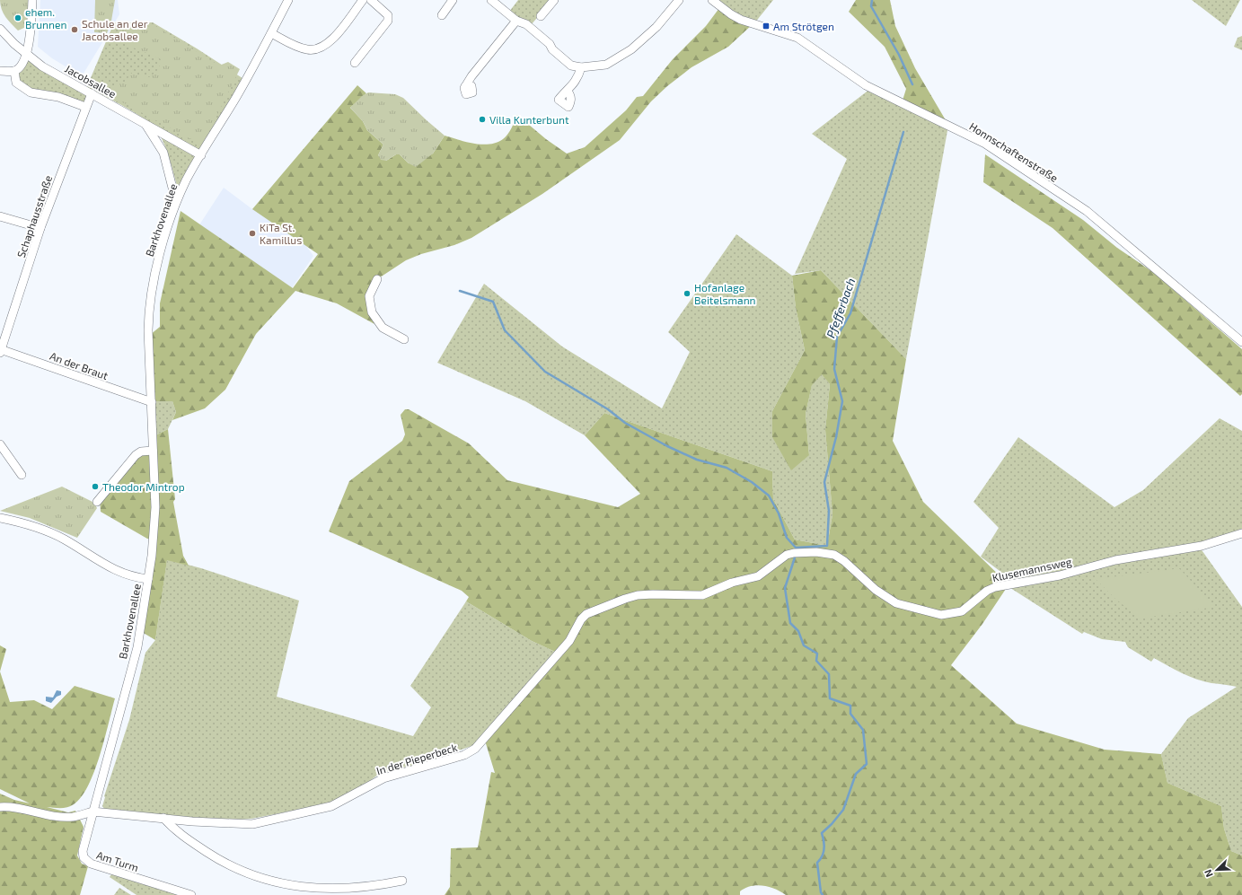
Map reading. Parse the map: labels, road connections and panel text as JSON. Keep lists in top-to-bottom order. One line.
{"streets":{"street":["Jacobsallee","Honnschaftenstraße","Schaphausstraße","Barkhovenallee","An der Braut","Klusemannsweg","In der Pieperbeck","Am Turm"]},"crossings":[["Jacobsallee","Schaphausstraße"],["Jacobsallee","Barkhovenallee"],["Schaphausstraße","An der Braut"],["Barkhovenallee","An der Braut"],["Barkhovenallee","In der Pieperbeck"],["Barkhovenallee","Am Turm"],["Klusemannsweg","In der Pieperbeck"],["In der Pieperbeck","Am Turm"]],"water":["Pfefferbach"],"places":{"other":["ehem. Brunnen","Schule an der Jacobsallee","Villa Kunterbunt","KiTa St. Kamillus","Hofanlage Beitelsmann","Theodor Mintrop"],"transit":["Am Strötgen"]},"north":"bottom left"}
